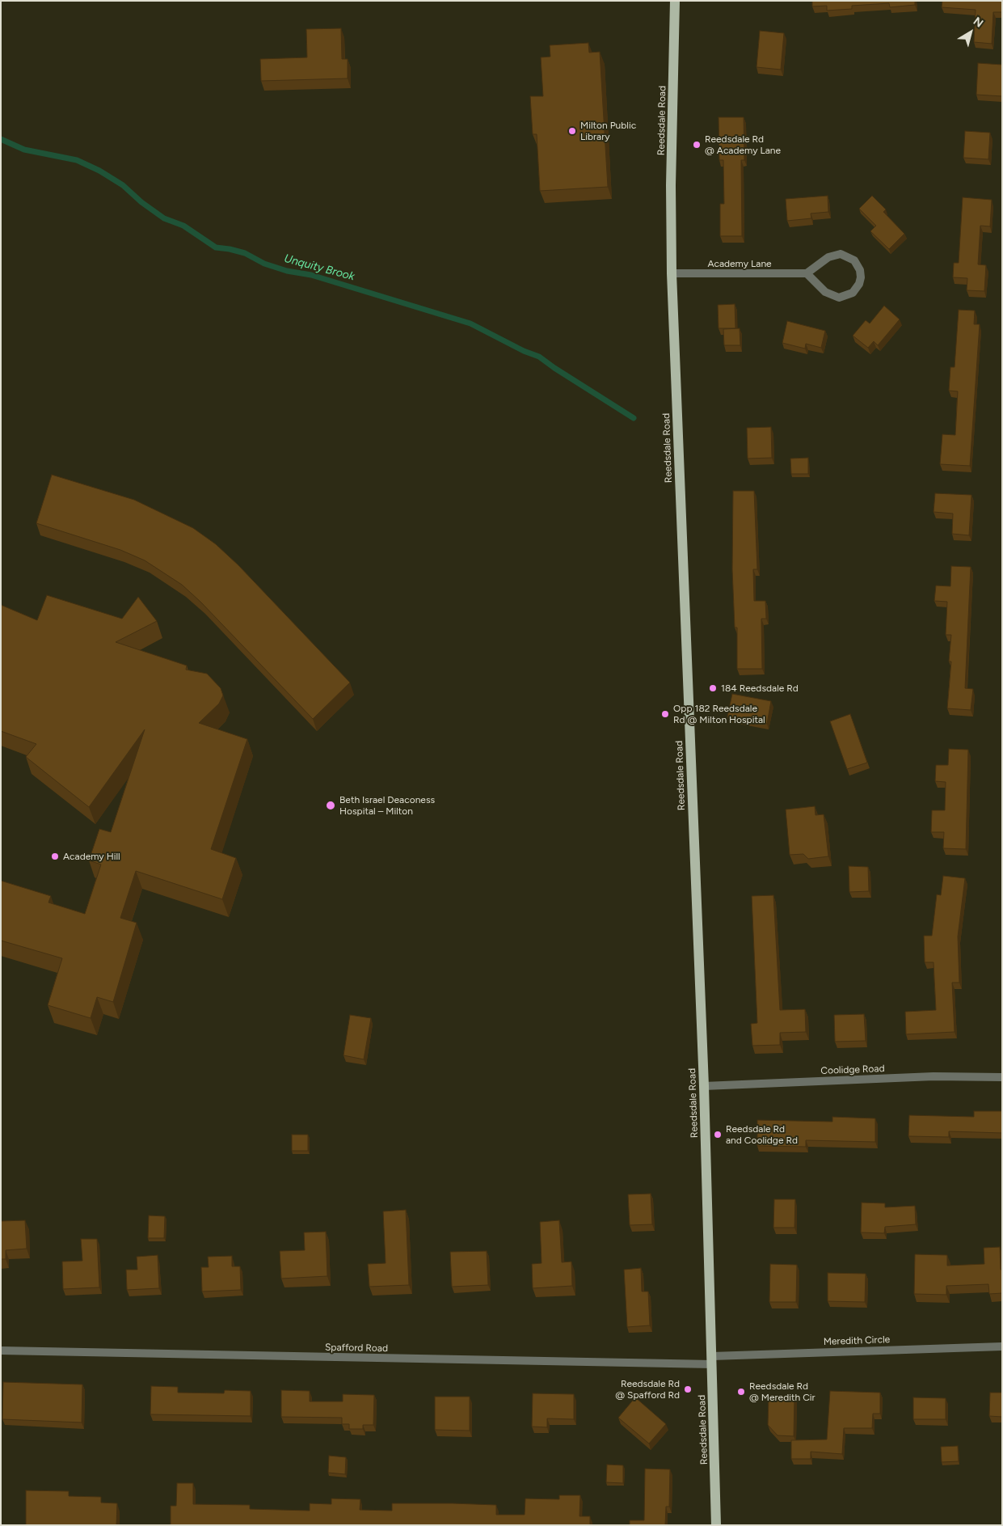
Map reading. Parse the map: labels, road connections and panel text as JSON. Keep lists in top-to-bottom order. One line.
{"streets":{"main road":["Reedsdale Road"],"street":["Academy Lane","Coolidge Road","Meredith Circle","Spafford Road"]},"crossings":[["Reedsdale Road","Academy Lane"],["Reedsdale Road","Coolidge Road"],["Reedsdale Road","Meredith Circle"],["Reedsdale Road","Spafford Road"],["Meredith Circle","Spafford Road"]],"water":["Unquity Brook"],"places":["Milton Public Library","Reedsdale Rd @ Academy Lane","184 Reedsdale Rd","Opp 182 Reedsdale Rd @ Milton Hospital","Beth Israel Deaconess Hospital – Milton","Academy Hill","Reedsdale Rd and Coolidge Rd","Reedsdale Rd @ Spafford Rd","Reedsdale Rd @ Meredith Cir"],"north":"top right"}
